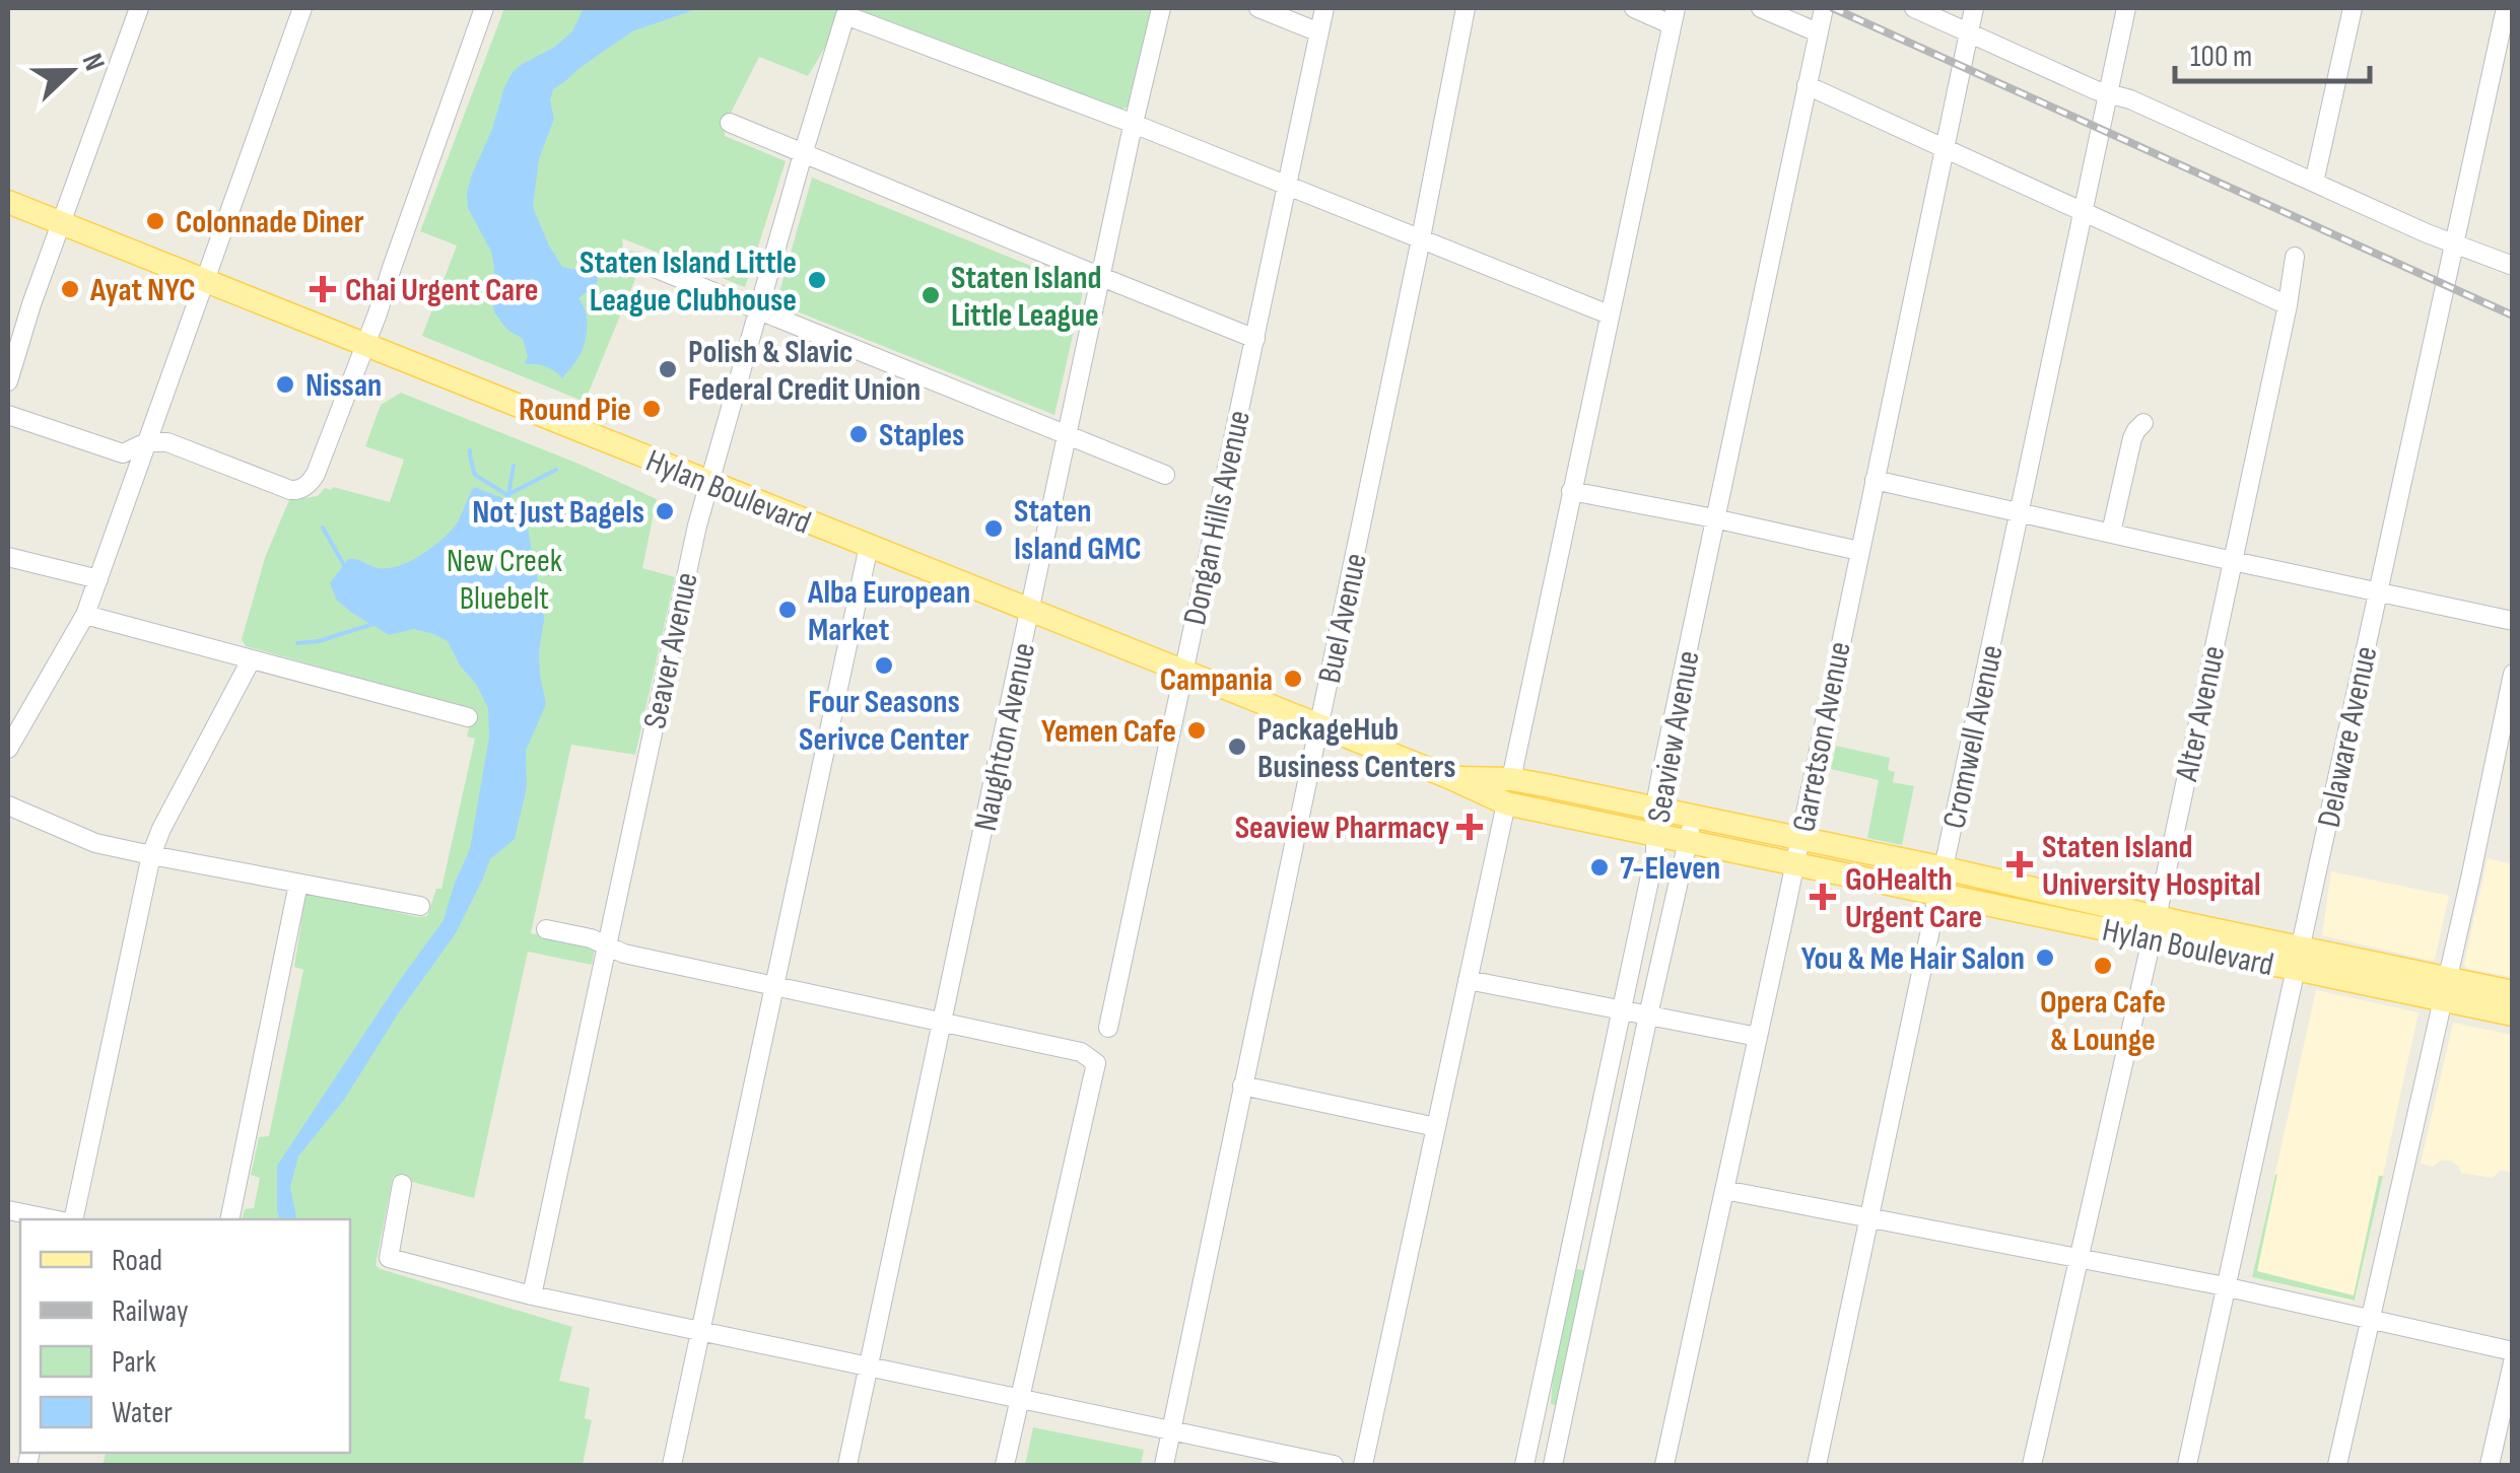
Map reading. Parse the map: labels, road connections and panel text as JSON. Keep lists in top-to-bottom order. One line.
{"streets":{"main road":["Hylan Boulevard"],"street":["Dongan Hills Avenue","Buel Avenue","Seaver Avenue","Alter Avenue","Naughton Avenue","Seaview Avenue","Garretson Avenue","Cromwell Avenue","Delaware Avenue"]},"crossings":[["Hylan Boulevard","Dongan Hills Avenue"],["Hylan Boulevard","Buel Avenue"],["Hylan Boulevard","Seaver Avenue"],["Hylan Boulevard","Alter Avenue"],["Hylan Boulevard","Naughton Avenue"],["Hylan Boulevard","Seaview Avenue"],["Hylan Boulevard","Garretson Avenue"],["Hylan Boulevard","Cromwell Avenue"],["Hylan Boulevard","Delaware Avenue"],["Seaver Avenue","Naughton Avenue"]],"parks":["New Creek Bluebelt"],"places":{"other":["Colonnade Diner","Staten Island Little League Clubhouse","Ayat NYC","Staten Island Little League","Polish & Slavic Federal Credit Union","Nissan","Round Pie","Staples","Not Just Bagels","Staten Island GMC","Alba European Market","Four Seasons Serivce Center","Campania","Yemen Cafe","PackageHub Business Centers","7-Eleven","You & Me Hair Salon","Opera Cafe & Lounge"],"health":["Chai Urgent Care","Seaview Pharmacy","Staten Island University Hospital","GoHealth Urgent Care"]},"legend":["Road","Railway","Park","Water"],"scale_bar":"100 m","north":"right"}
